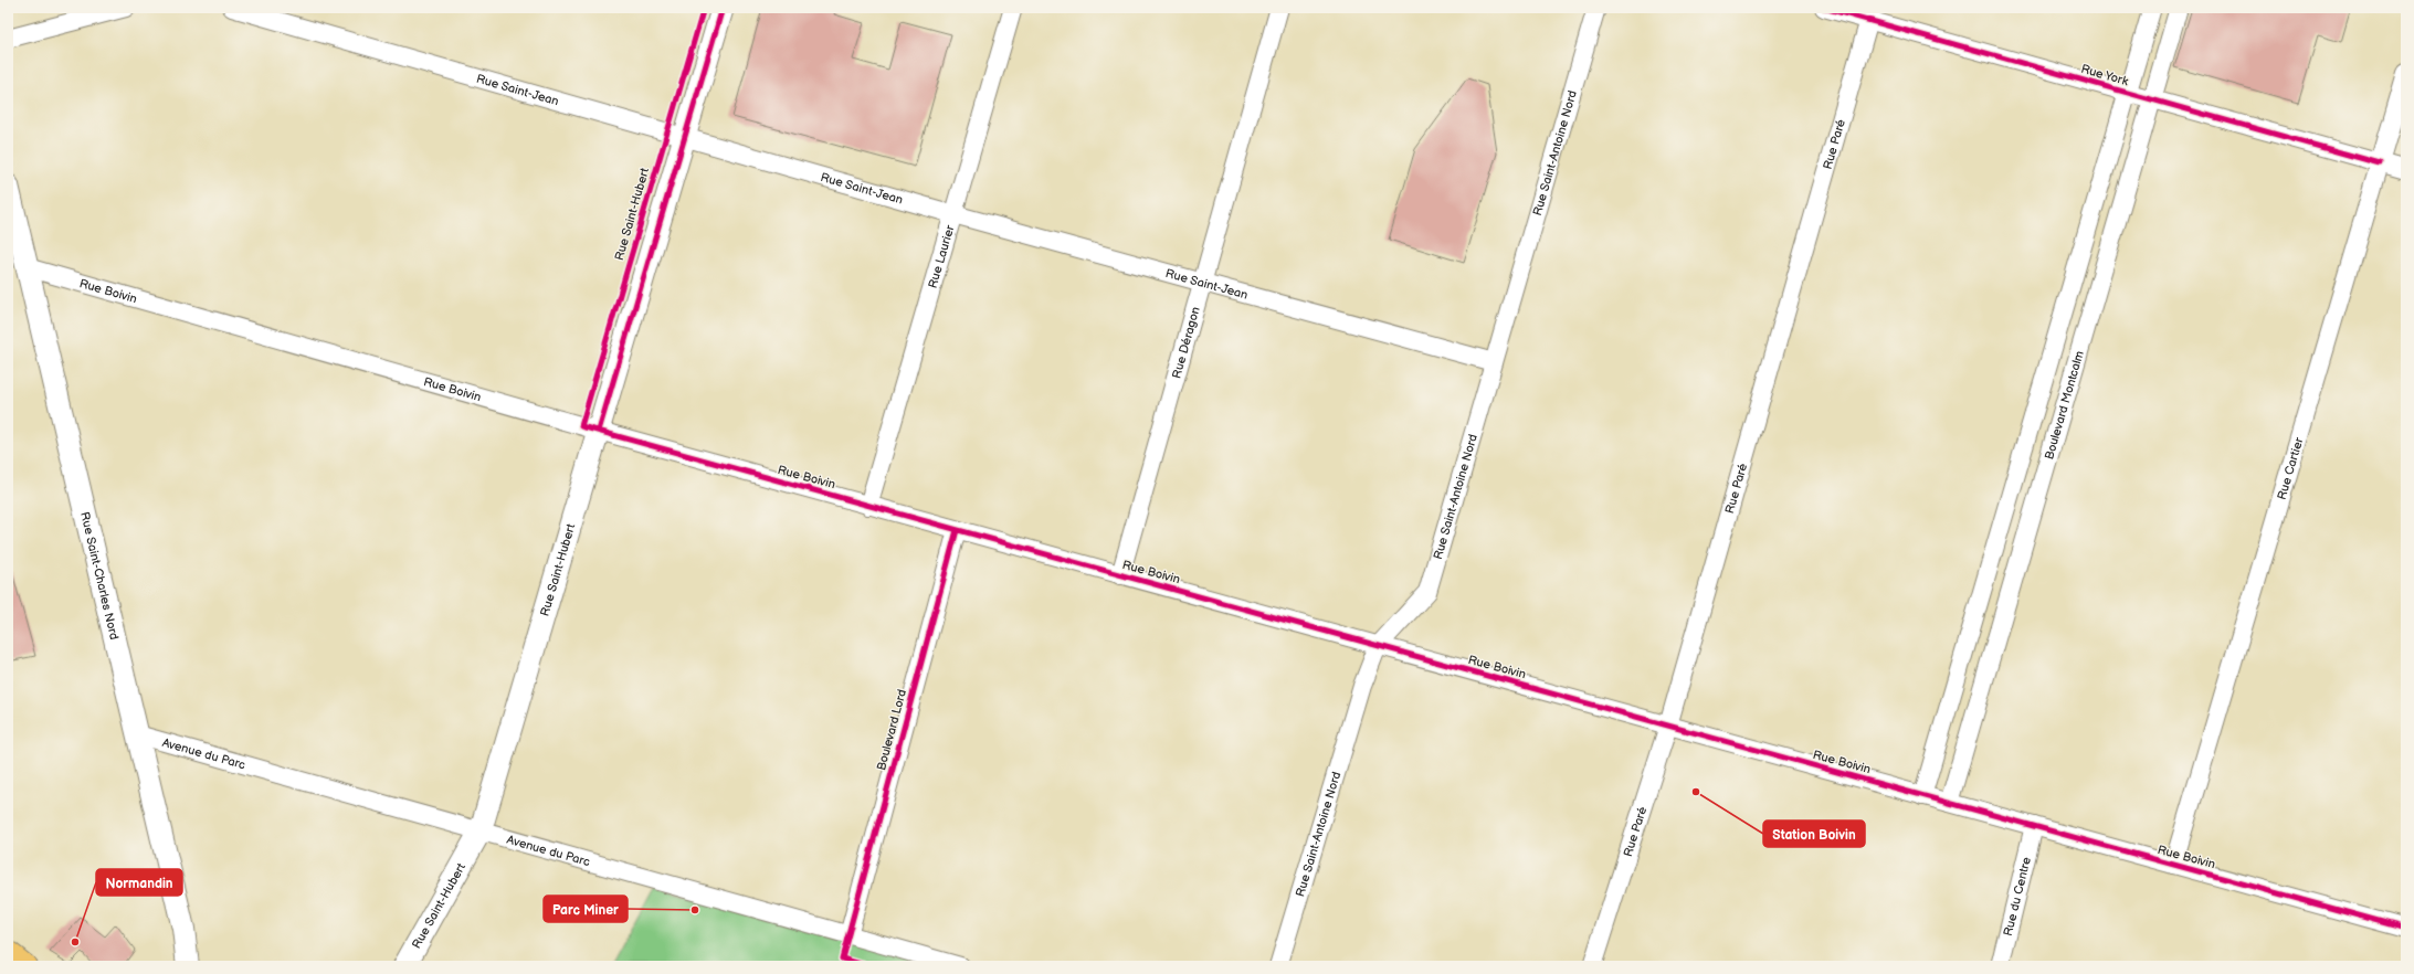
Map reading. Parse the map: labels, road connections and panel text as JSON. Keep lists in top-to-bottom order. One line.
{"streets":{"street":["Rue York","Rue Saint-Jean","Rue Paré","Rue Saint-Antoine Nord","Rue Saint-Hubert","Rue Laurier","Rue Boivin","Rue Déragon","Boulevard Montcalm","Rue Cartier","Rue Saint-Charles Nord","Boulevard Lord","Avenue du Parc","Rue du Centre"]},"crossings":[["Rue York","Rue Paré"],["Rue York","Boulevard Montcalm"],["Rue York","Rue Cartier"],["Rue Saint-Jean","Rue Saint-Antoine Nord"],["Rue Saint-Jean","Rue Saint-Hubert"],["Rue Saint-Jean","Rue Laurier"],["Rue Saint-Jean","Rue Déragon"],["Rue Paré","Rue Boivin"],["Rue Saint-Antoine Nord","Rue Boivin"],["Rue Saint-Hubert","Rue Boivin"],["Rue Saint-Hubert","Avenue du Parc"],["Rue Laurier","Rue Boivin"],["Rue Boivin","Rue Déragon"],["Rue Boivin","Boulevard Montcalm"],["Rue Boivin","Rue Cartier"],["Rue Boivin","Rue Saint-Charles Nord"],["Rue Boivin","Boulevard Lord"],["Rue Boivin","Rue du Centre"],["Rue Saint-Charles Nord","Avenue du Parc"],["Boulevard Lord","Avenue du Parc"]],"places":["Station Boivin","Parc Miner","Normandin"]}
